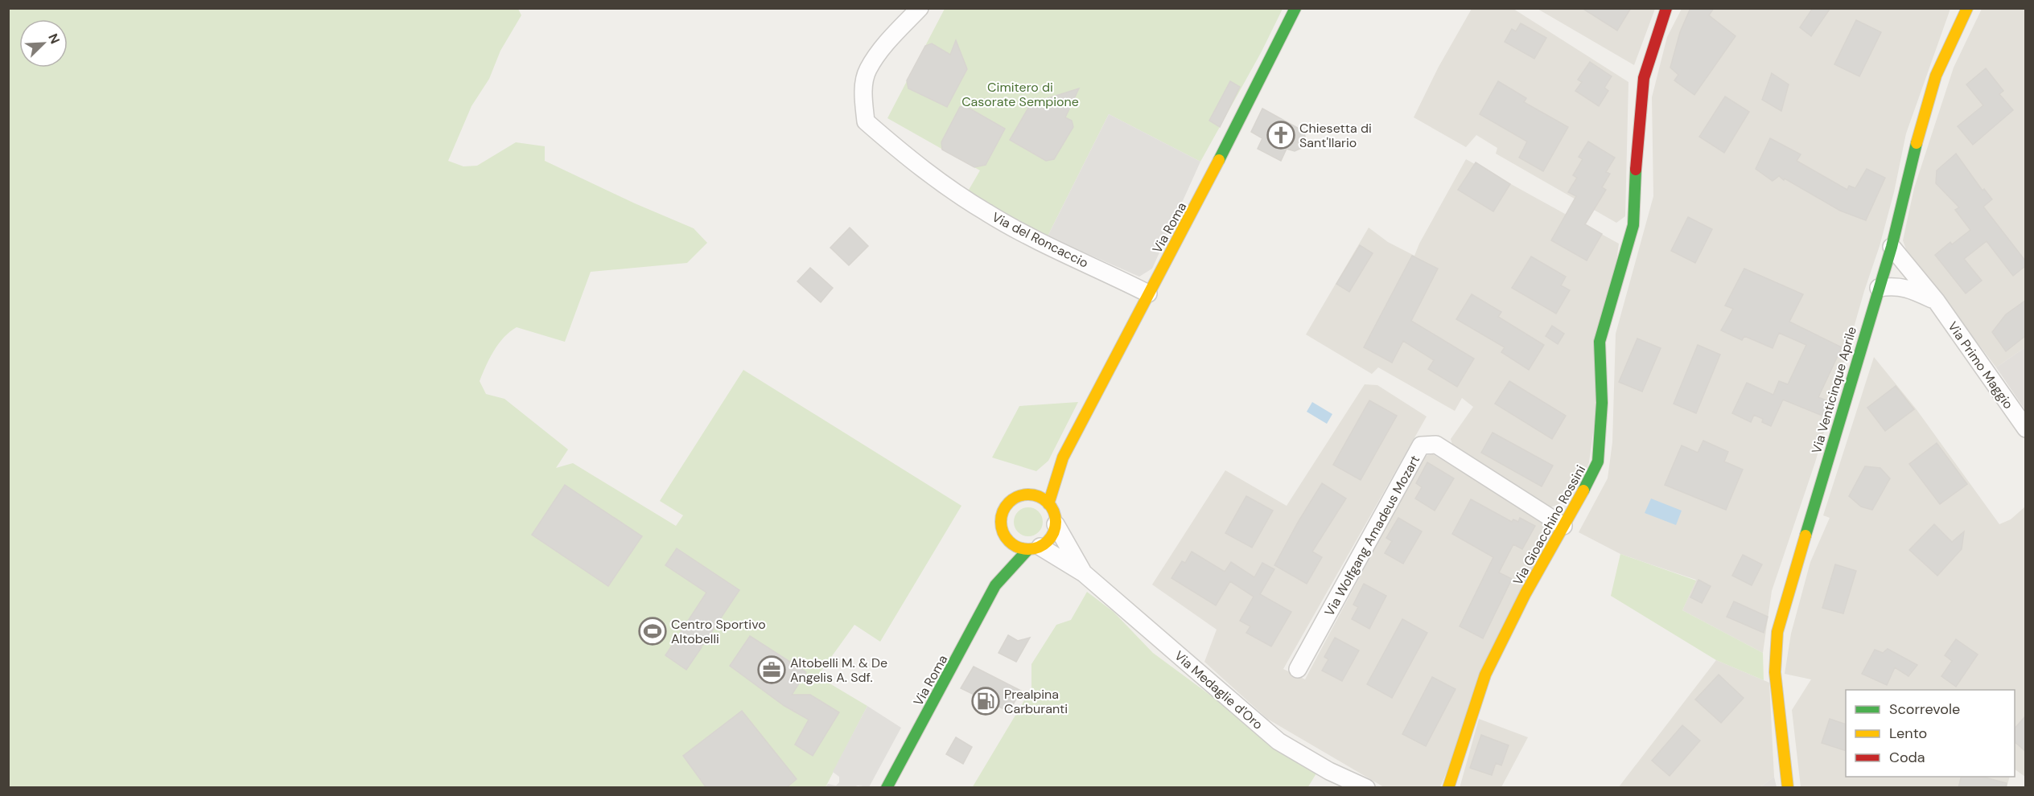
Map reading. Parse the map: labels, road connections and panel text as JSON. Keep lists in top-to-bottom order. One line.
{"streets":{"street":["Via Roma","Via del Roncaccio","Via Primo Maggio","Via Venticinque Aprile","Via Gioacchino Rossini","Via Wolfgang Amadeus Mozart","Via Medaglie d'Oro"]},"crossings":[["Via Roma","Via del Roncaccio"],["Via Roma","Via Medaglie d'Oro"],["Via Primo Maggio","Via Venticinque Aprile"],["Via Gioacchino Rossini","Via Wolfgang Amadeus Mozart"]],"parks":["Cimitero di Casorate Sempione"],"places":{"church":["Chiesetta di Sant'Ilario"],"sports":["Centro Sportivo Altobelli"],"office":["Altobelli M. & De Angelis A. Sdf."],"fuel station":["Prealpina Carburanti"]},"legend":["Scorrevole","Lento","Coda"],"north":"top right"}
